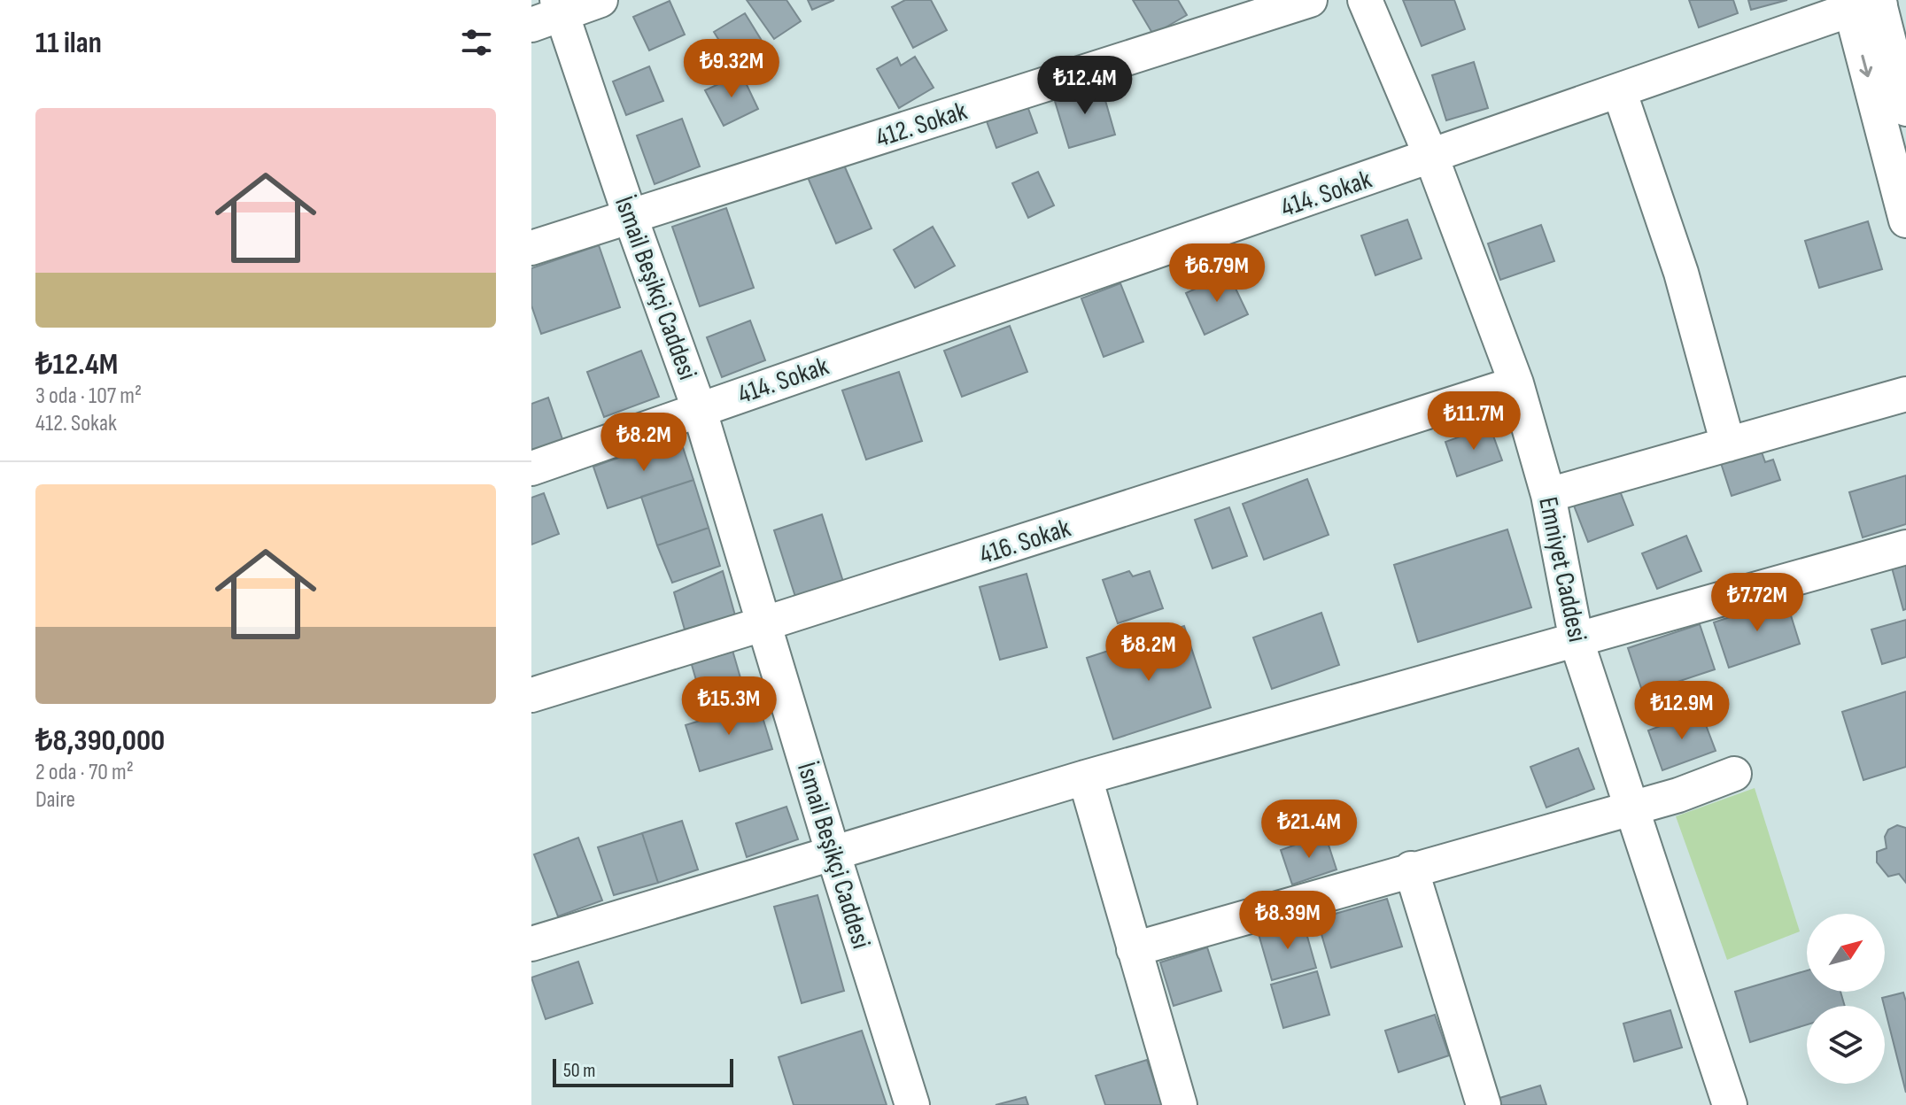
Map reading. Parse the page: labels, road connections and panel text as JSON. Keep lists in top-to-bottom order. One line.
{"streets":{"street":["412. Sokak","414. Sokak","İsmail Beşikçi Caddesi","416. Sokak","Emniyet Caddesi"]},"crossings":[["412. Sokak","İsmail Beşikçi Caddesi"],["414. Sokak","İsmail Beşikçi Caddesi"],["414. Sokak","Emniyet Caddesi"],["İsmail Beşikçi Caddesi","416. Sokak"],["416. Sokak","Emniyet Caddesi"]],"scale_bar":"50 m","north":"top right","page":{"heading":"11 ilan","price":["₺9.32M","₺12.4M","₺6.79M","₺11.7M","₺8.2M","₺7.72M","₺8.2M","₺15.3M","₺12.9M","₺21.4M","₺8.39M"],"list":[{"name":"₺12.4M","note":"3 oda · 107 m² · 412. Sokak"},{"name":"₺8,390,000","note":"2 oda · 70 m² · Daire"}],"scale":"50 m"}}
